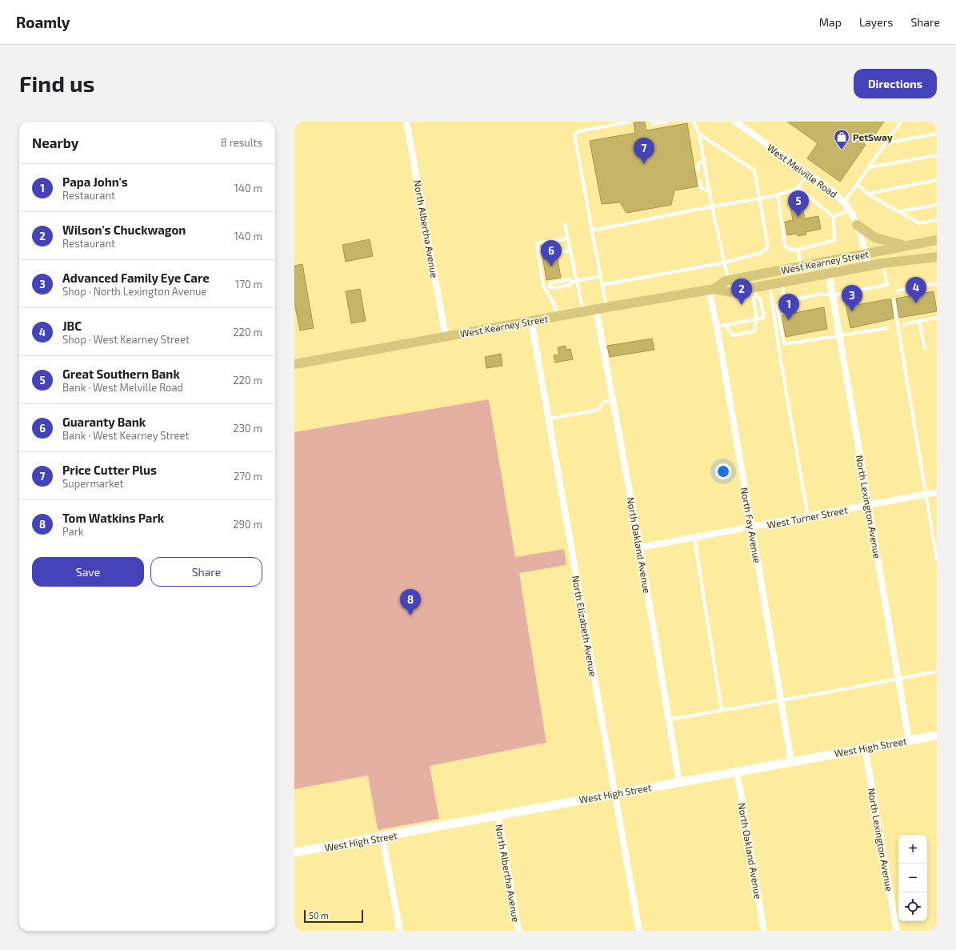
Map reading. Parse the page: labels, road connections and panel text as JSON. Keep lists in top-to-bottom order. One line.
{"streets":{"main road":["West Kearney Street"],"street":["West Melville Road","North Albertha Avenue","North Lexington Avenue","West Turner Street","North Fay Avenue","North Oakland Avenue","North Elizabeth Avenue","West High Street"]},"crossings":[["West Melville Road","West Kearney Street"],["North Albertha Avenue","West Kearney Street"],["North Albertha Avenue","West High Street"],["West Kearney Street","North Lexington Avenue"],["West Kearney Street","North Fay Avenue"],["West Kearney Street","North Oakland Avenue"],["West Kearney Street","North Elizabeth Avenue"],["North Lexington Avenue","West Turner Street"],["North Lexington Avenue","West High Street"],["West Turner Street","North Fay Avenue"],["West Turner Street","North Oakland Avenue"],["North Fay Avenue","West High Street"],["North Oakland Avenue","West High Street"],["North Elizabeth Avenue","West High Street"]],"places":{"shop":["PetSway"]},"scale_bar":"50 m","page":{"header":"Roamly","nav":["Map","Layers","Share"],"buttons":["Directions",["Save","Share"]],"title":"Find us","heading":["Nearby","8 results"],"pins":["7","5","6","4","2","3","1","8"],"list":[{"mark":"1","name":"Papa John's","note":"Restaurant","value":"140 m"},{"mark":"2","name":"Wilson's Chuckwagon","note":"Restaurant","value":"140 m"},{"mark":"3","name":"Advanced Family Eye Care","note":"Shop · North Lexington Avenue","value":"170 m"},{"mark":"4","name":"JBC","note":"Shop · West Kearney Street","value":"220 m"},{"mark":"5","name":"Great Southern Bank","note":"Bank · West Melville Road","value":"220 m"},{"mark":"6","name":"Guaranty Bank","note":"Bank · West Kearney Street","value":"230 m"},{"mark":"7","name":"Price Cutter Plus","note":"Supermarket","value":"270 m"},{"mark":"8","name":"Tom Watkins Park","note":"Park","value":"290 m"}],"map_buttons":["+","−"],"scale":"50 m"}}
